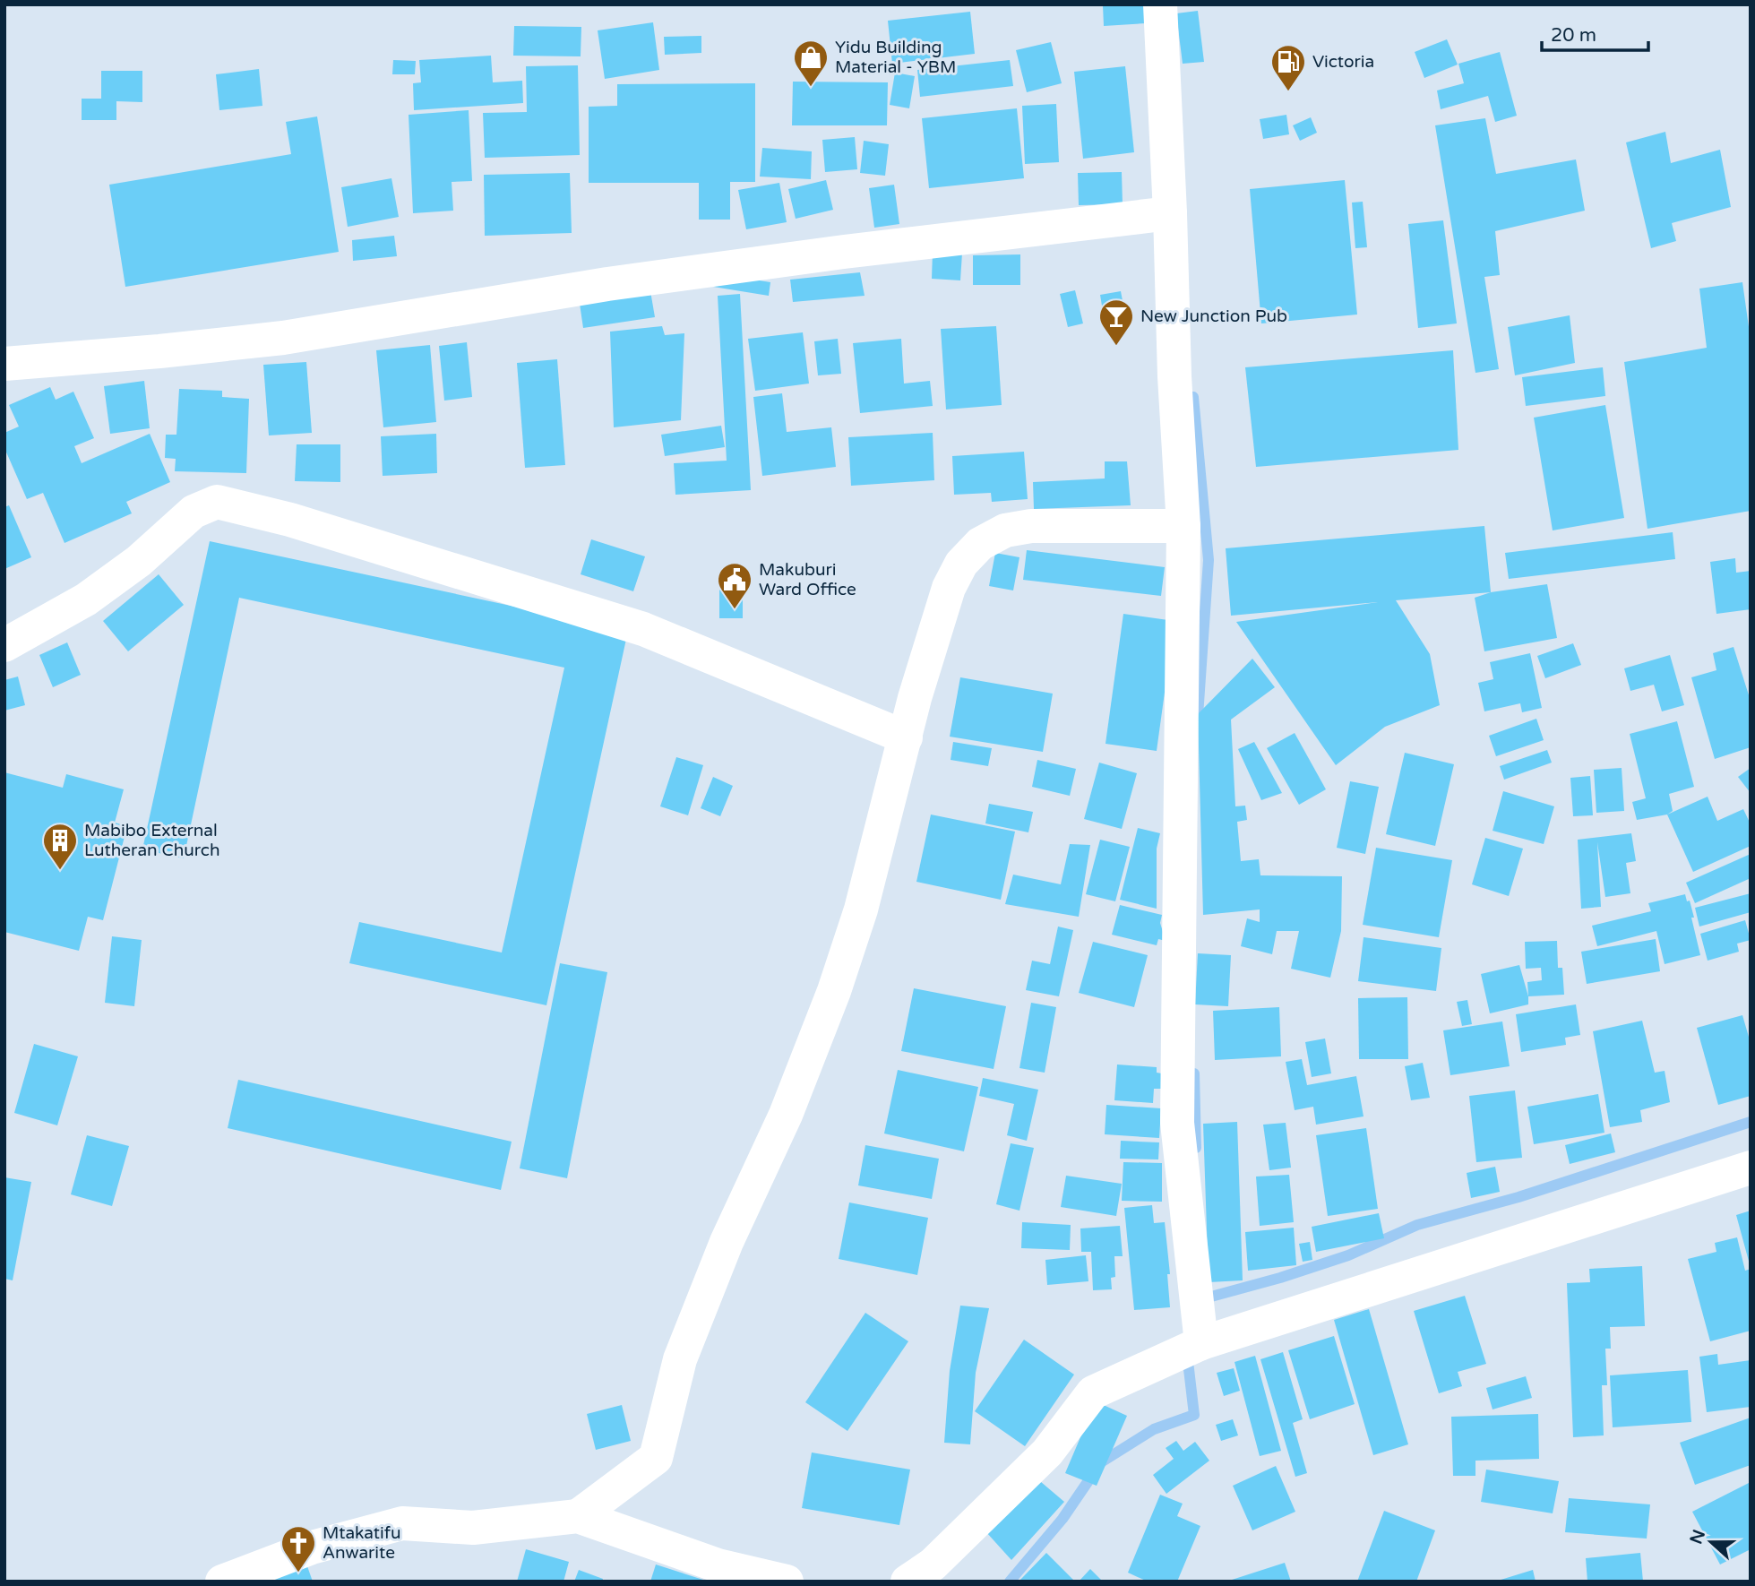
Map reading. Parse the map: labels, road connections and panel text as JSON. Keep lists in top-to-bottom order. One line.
{"places":{"shop":["Yidu Building Material - YBM"],"fuel station":["Victoria"],"bar":["New Junction Pub"],"public building":["Makuburi Ward Office"],"building":["Mabibo External Lutheran Church"],"church":["Mtakatifu Anwarite"]},"scale_bar":"20 m","north":"left"}
